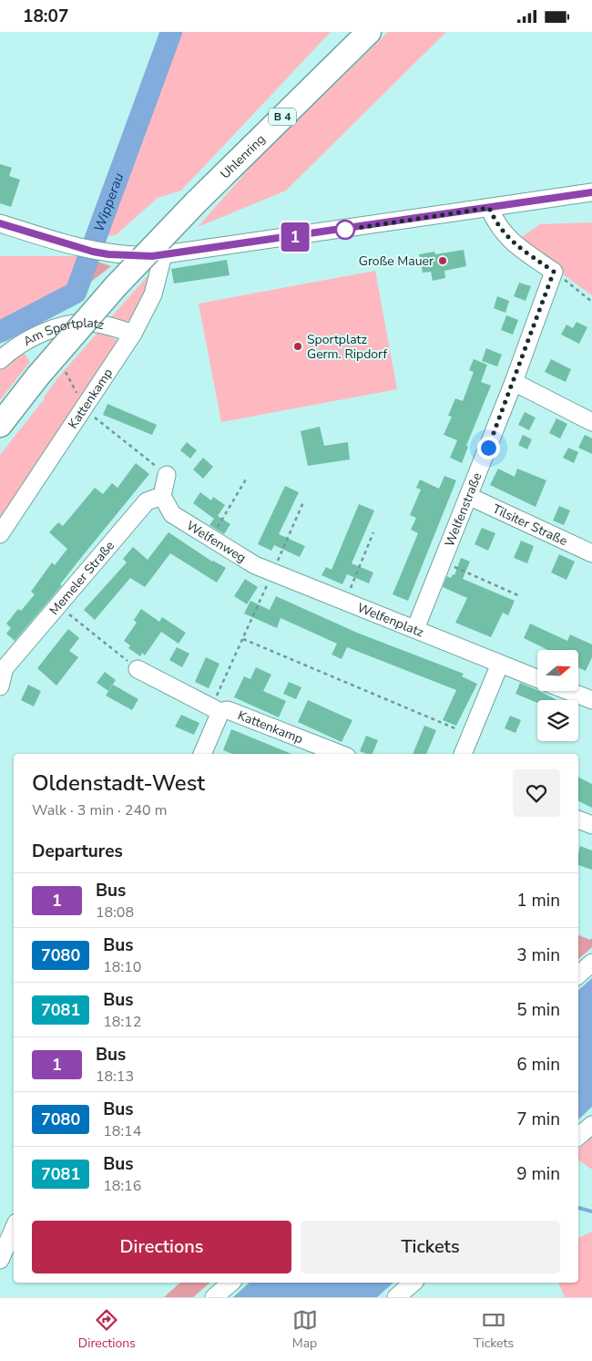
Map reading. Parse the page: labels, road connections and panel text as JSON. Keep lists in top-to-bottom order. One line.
{"streets":{"highway":["B 4","Uhlenring"],"street":["Am Sportplatz","Kattenkamp","Welfenstraße","Tilsiter Straße","Welfenweg","Memeler Straße","Welfenplatz"]},"crossings":[["Am Sportplatz","Kattenkamp"],["Welfenstraße","Tilsiter Straße"],["Welfenstraße","Welfenplatz"],["Welfenweg","Memeler Straße"],["Welfenweg","Welfenplatz"]],"water":["Wipperau"],"places":["Große Mauer","Sportplatz Germ. Ripdorf"],"lines":["bus line 1"],"north":"right","page":{"status":"18:07","on_map":"1","heading":[["Oldenstadt-West","Walk · 3 min · 240 m"],"Departures"],"list":[{"mark":"1","name":"Bus","note":"18:08","value":"1 min"},{"mark":"7080","name":"Bus","note":"18:10","value":"3 min"},{"mark":"7081","name":"Bus","note":"18:12","value":"5 min"},{"mark":"1","name":"Bus","note":"18:13","value":"6 min"},{"mark":"7080","name":"Bus","note":"18:14","value":"7 min"},{"mark":"7081","name":"Bus","note":"18:16","value":"9 min"}],"buttons":["Directions","Tickets"],"tabs":["Directions","Map","Tickets"]}}
